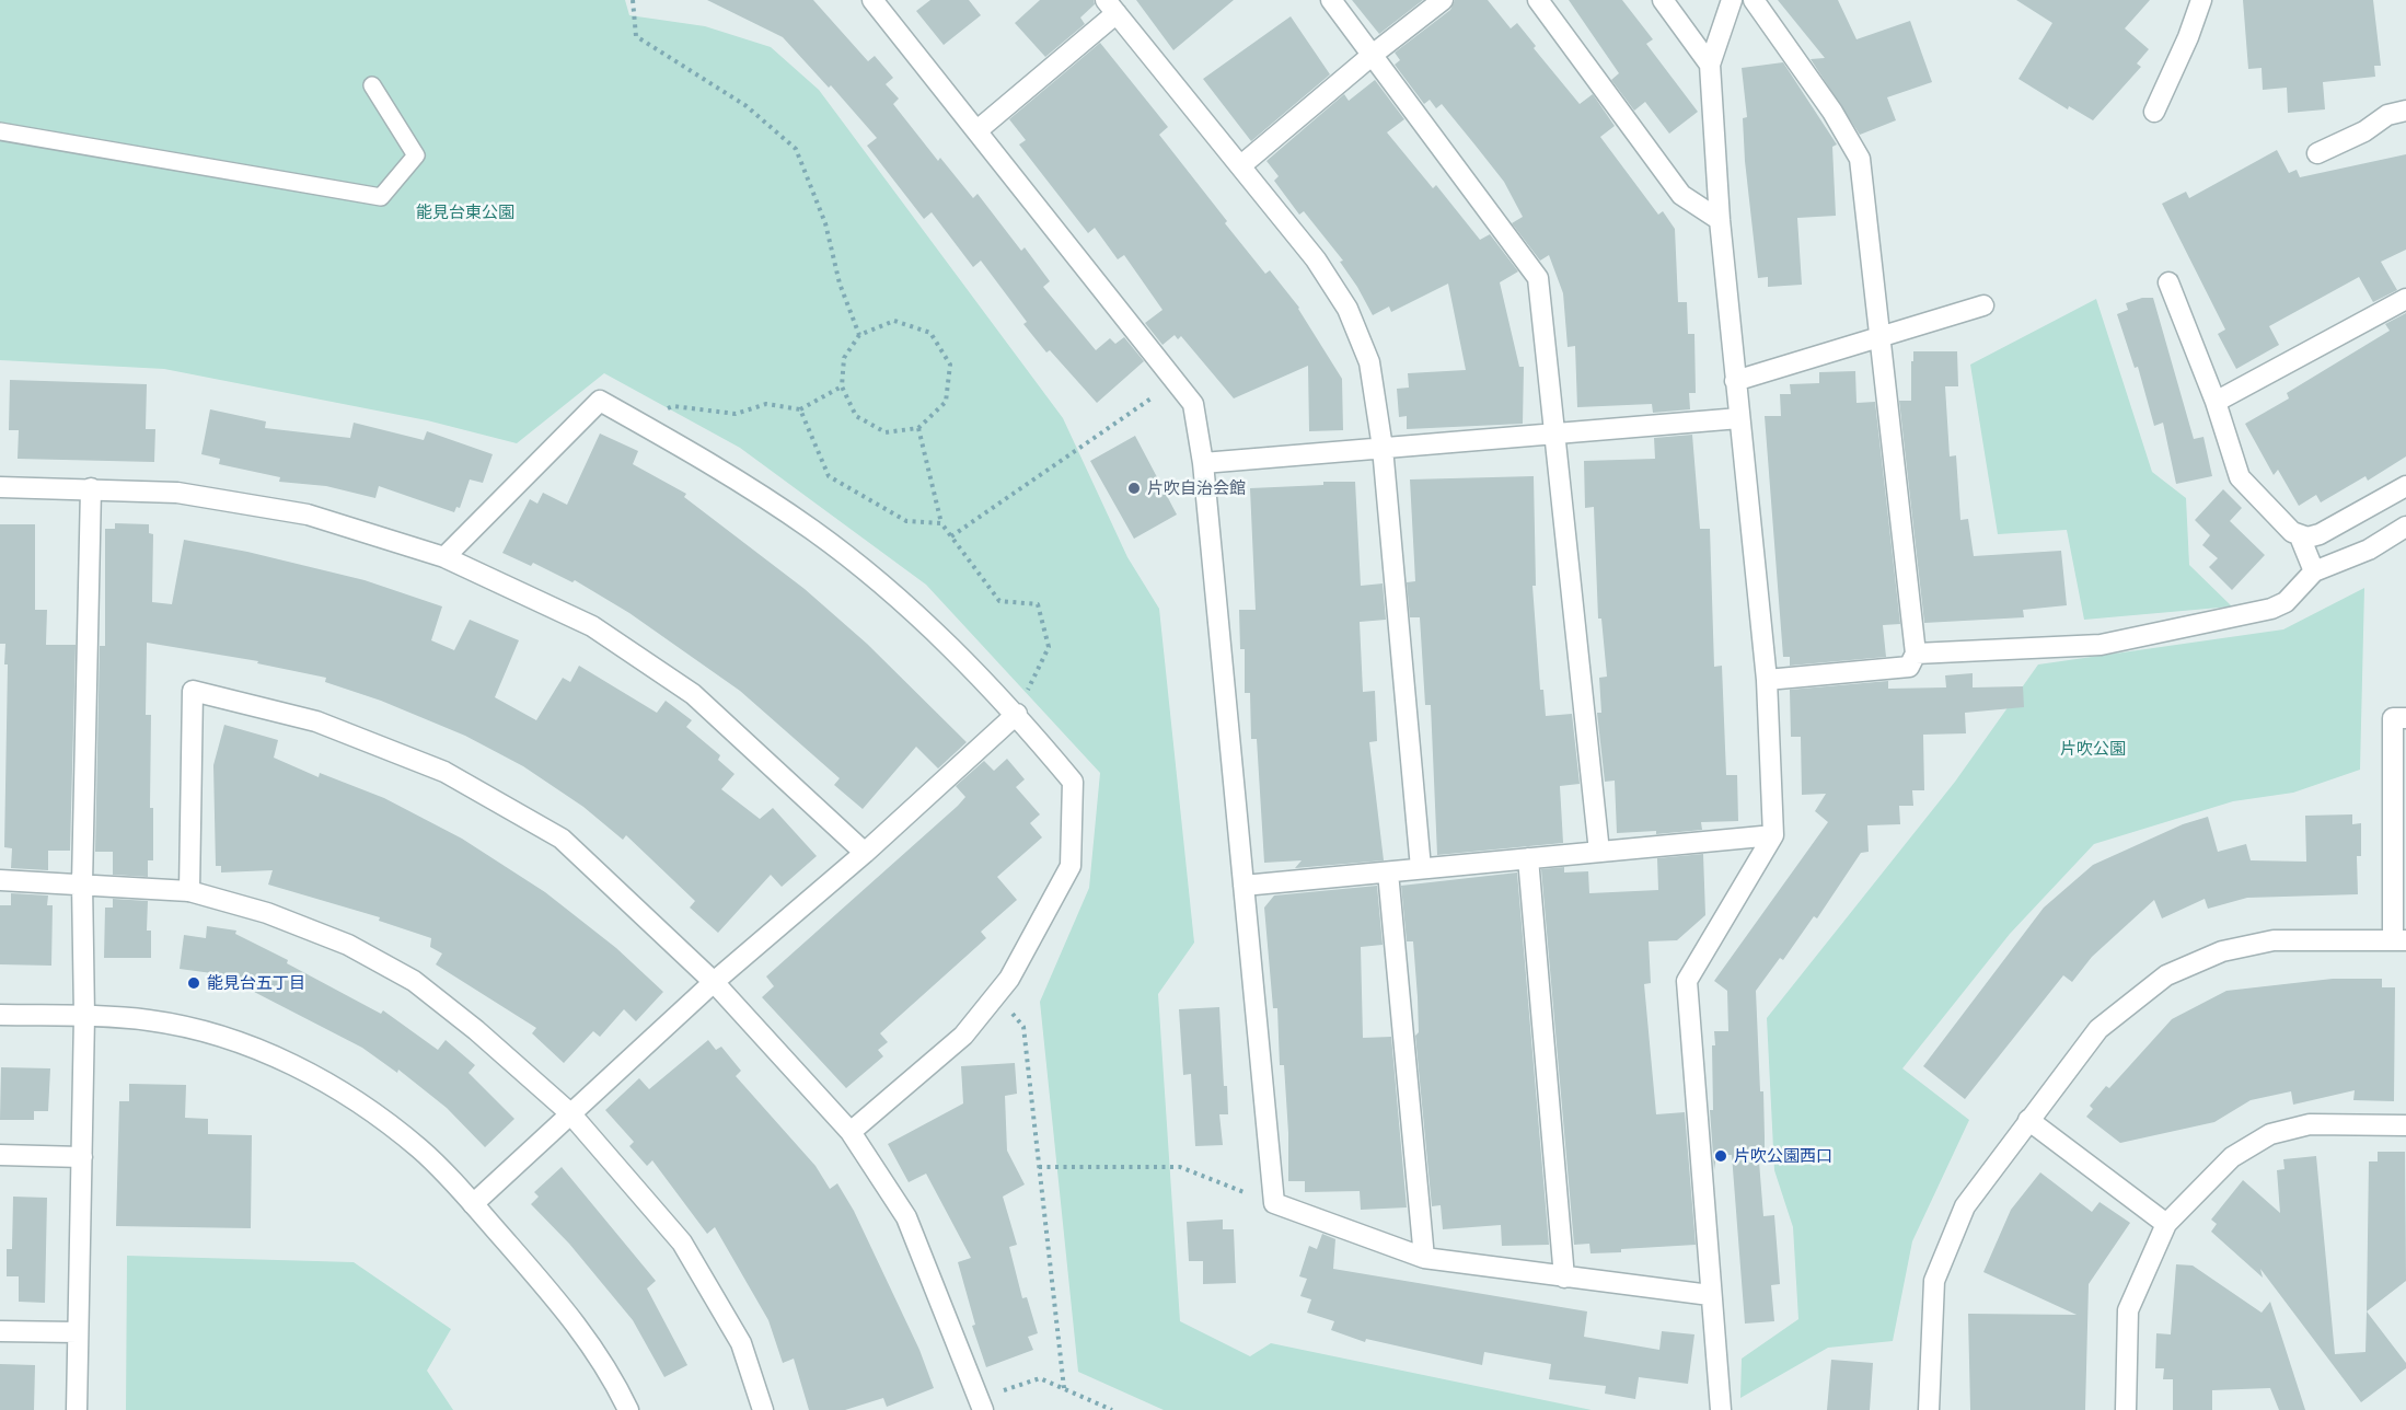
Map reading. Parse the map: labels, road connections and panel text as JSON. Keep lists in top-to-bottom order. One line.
{"parks":["能見台東公園","片吹公園"],"places":["片吹自治会館","能見台五丁目","片吹公園西口"]}
